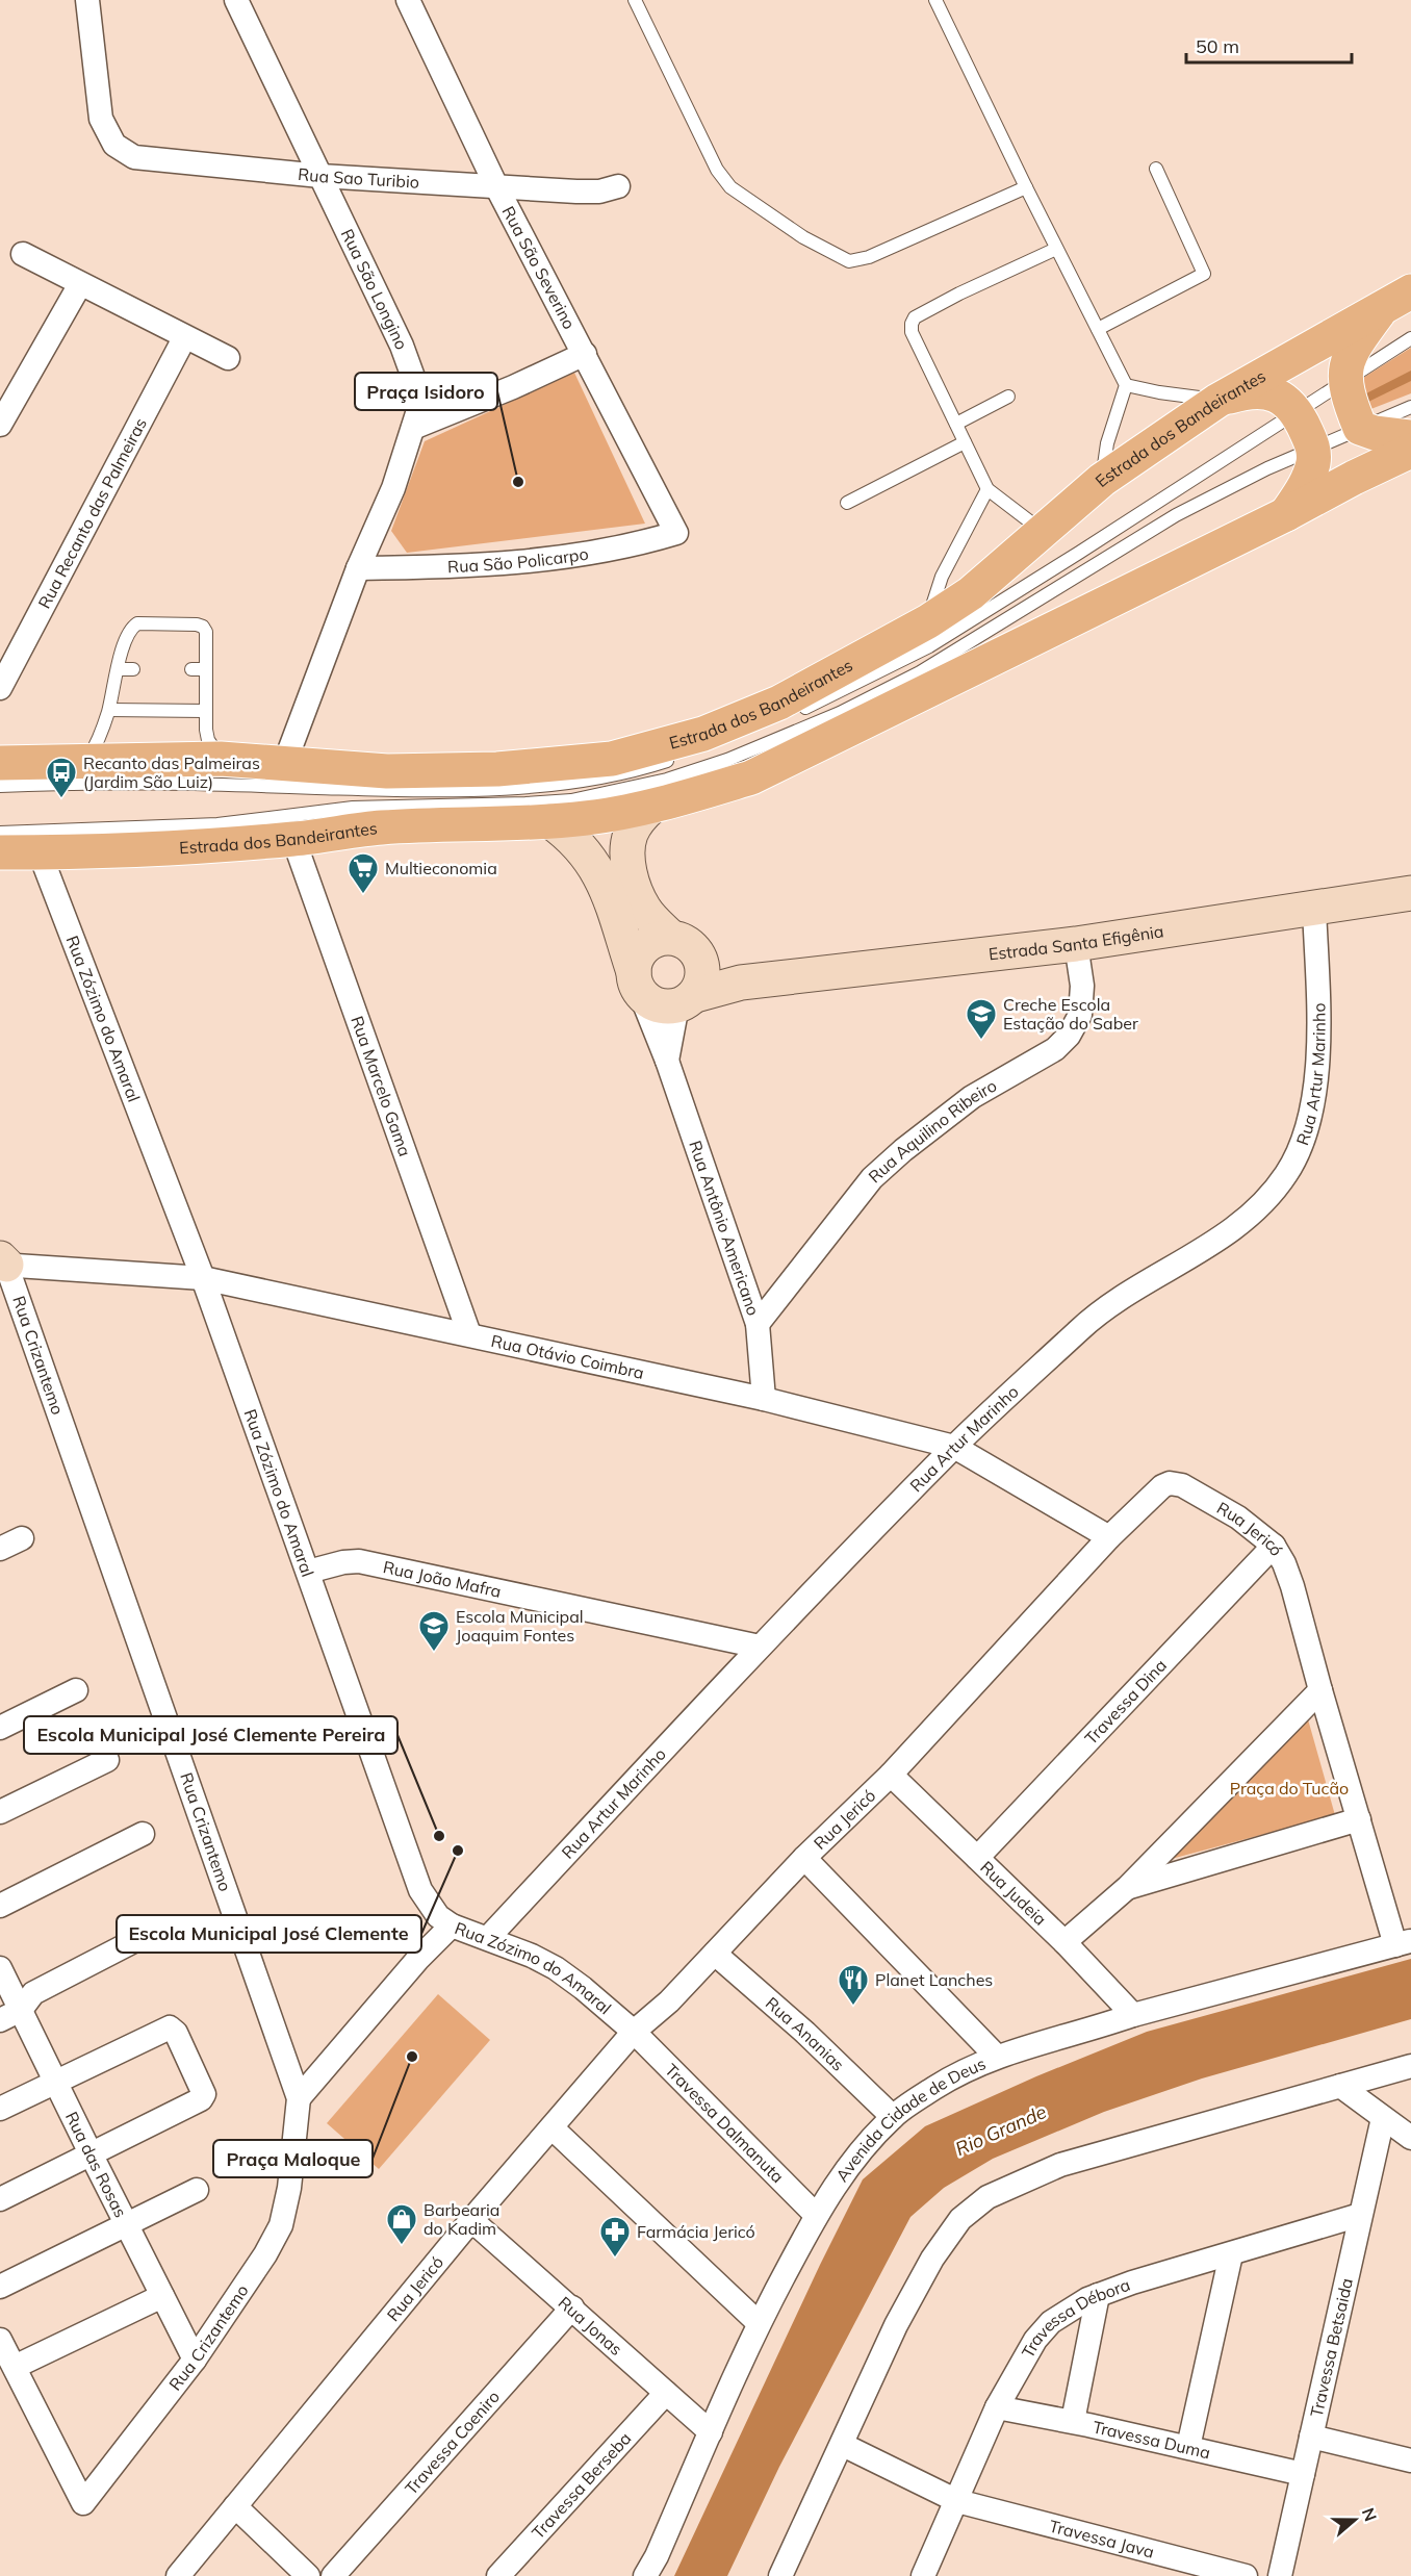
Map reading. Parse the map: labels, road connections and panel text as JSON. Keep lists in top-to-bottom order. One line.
{"streets":{"main road":["Estrada dos Bandeirantes"],"street":["Rua Sao Turibio","Rua São Severino","Rua São Longino","Rua Recanto das Palmeiras","Rua São Policarpo","Estrada Santa Efigênia","Rua Zózimo do Amaral","Rua Artur Marinho","Rua Marcelo Gama","Rua Aquilino Ribeiro","Rua Antônio Americano","Rua Crizantemo","Rua Otávio Coimbra","Rua Jericó","Rua João Mafra","Travessa Dina","Rua Judeia","Rua Ananias","Avenida Cidade de Deus","Travessa Dalmanuta","Rua das Rosas","Travessa Débora","Rua Jonas","Travessa Betsaida","Travessa Duma","Travessa Coeniro","Travessa Berseba","Travessa Java"]},"crossings":[["Rua Sao Turibio","Rua São Severino"],["Rua Sao Turibio","Rua São Longino"],["Rua São Severino","Rua São Policarpo"],["Rua São Longino","Estrada dos Bandeirantes"],["Rua São Longino","Rua São Policarpo"],["Estrada dos Bandeirantes","Rua Zózimo do Amaral"],["Estrada dos Bandeirantes","Rua Marcelo Gama"],["Estrada dos Bandeirantes","Rua Antônio Americano"],["Estrada Santa Efigênia","Rua Artur Marinho"],["Estrada Santa Efigênia","Rua Aquilino Ribeiro"],["Estrada Santa Efigênia","Rua Antônio Americano"],["Rua Zózimo do Amaral","Rua Artur Marinho"],["Rua Zózimo do Amaral","Rua Otávio Coimbra"],["Rua Zózimo do Amaral","Rua Jericó"],["Rua Zózimo do Amaral","Rua João Mafra"],["Rua Zózimo do Amaral","Travessa Dalmanuta"],["Rua Artur Marinho","Rua Otávio Coimbra"],["Rua Artur Marinho","Rua João Mafra"],["Rua Marcelo Gama","Rua Otávio Coimbra"],["Rua Aquilino Ribeiro","Rua Antônio Americano"],["Rua Antônio Americano","Rua Otávio Coimbra"],["Rua Crizantemo","Rua Otávio Coimbra"],["Rua Crizantemo","Rua das Rosas"],["Rua Otávio Coimbra","Rua Jericó"],["Rua Jericó","Travessa Dina"],["Rua Jericó","Rua Judeia"],["Rua Jericó","Rua Ananias"],["Rua Jericó","Avenida Cidade de Deus"],["Rua Jericó","Travessa Dalmanuta"],["Rua Jericó","Rua Jonas"],["Travessa Dina","Rua Judeia"],["Rua Judeia","Avenida Cidade de Deus"],["Rua Ananias","Avenida Cidade de Deus"],["Avenida Cidade de Deus","Travessa Dalmanuta"],["Avenida Cidade de Deus","Rua Jonas"],["Travessa Débora","Travessa Betsaida"],["Travessa Débora","Travessa Duma"],["Travessa Débora","Travessa Java"],["Rua Jonas","Travessa Coeniro"],["Rua Jonas","Travessa Berseba"],["Travessa Betsaida","Travessa Duma"]],"water":["Rio Grande"],"parks":["Praça do Tucão"],"places":{"other":["Praça Isidoro","Escola Municipal José Clemente Pereira","Escola Municipal José Clemente","Praça Maloque"],"bus stop":["Recanto das Palmeiras (Jardim São Luiz)"],"supermarket":["Multieconomia"],"school or university":["Creche Escola Estação do Saber","Escola Municipal Joaquim Fontes"],"restaurant":["Planet Lanches"],"shop":["Barbearia do Kadim"],"pharmacy":["Farmácia Jericó"]},"scale_bar":"50 m","north":"right"}
